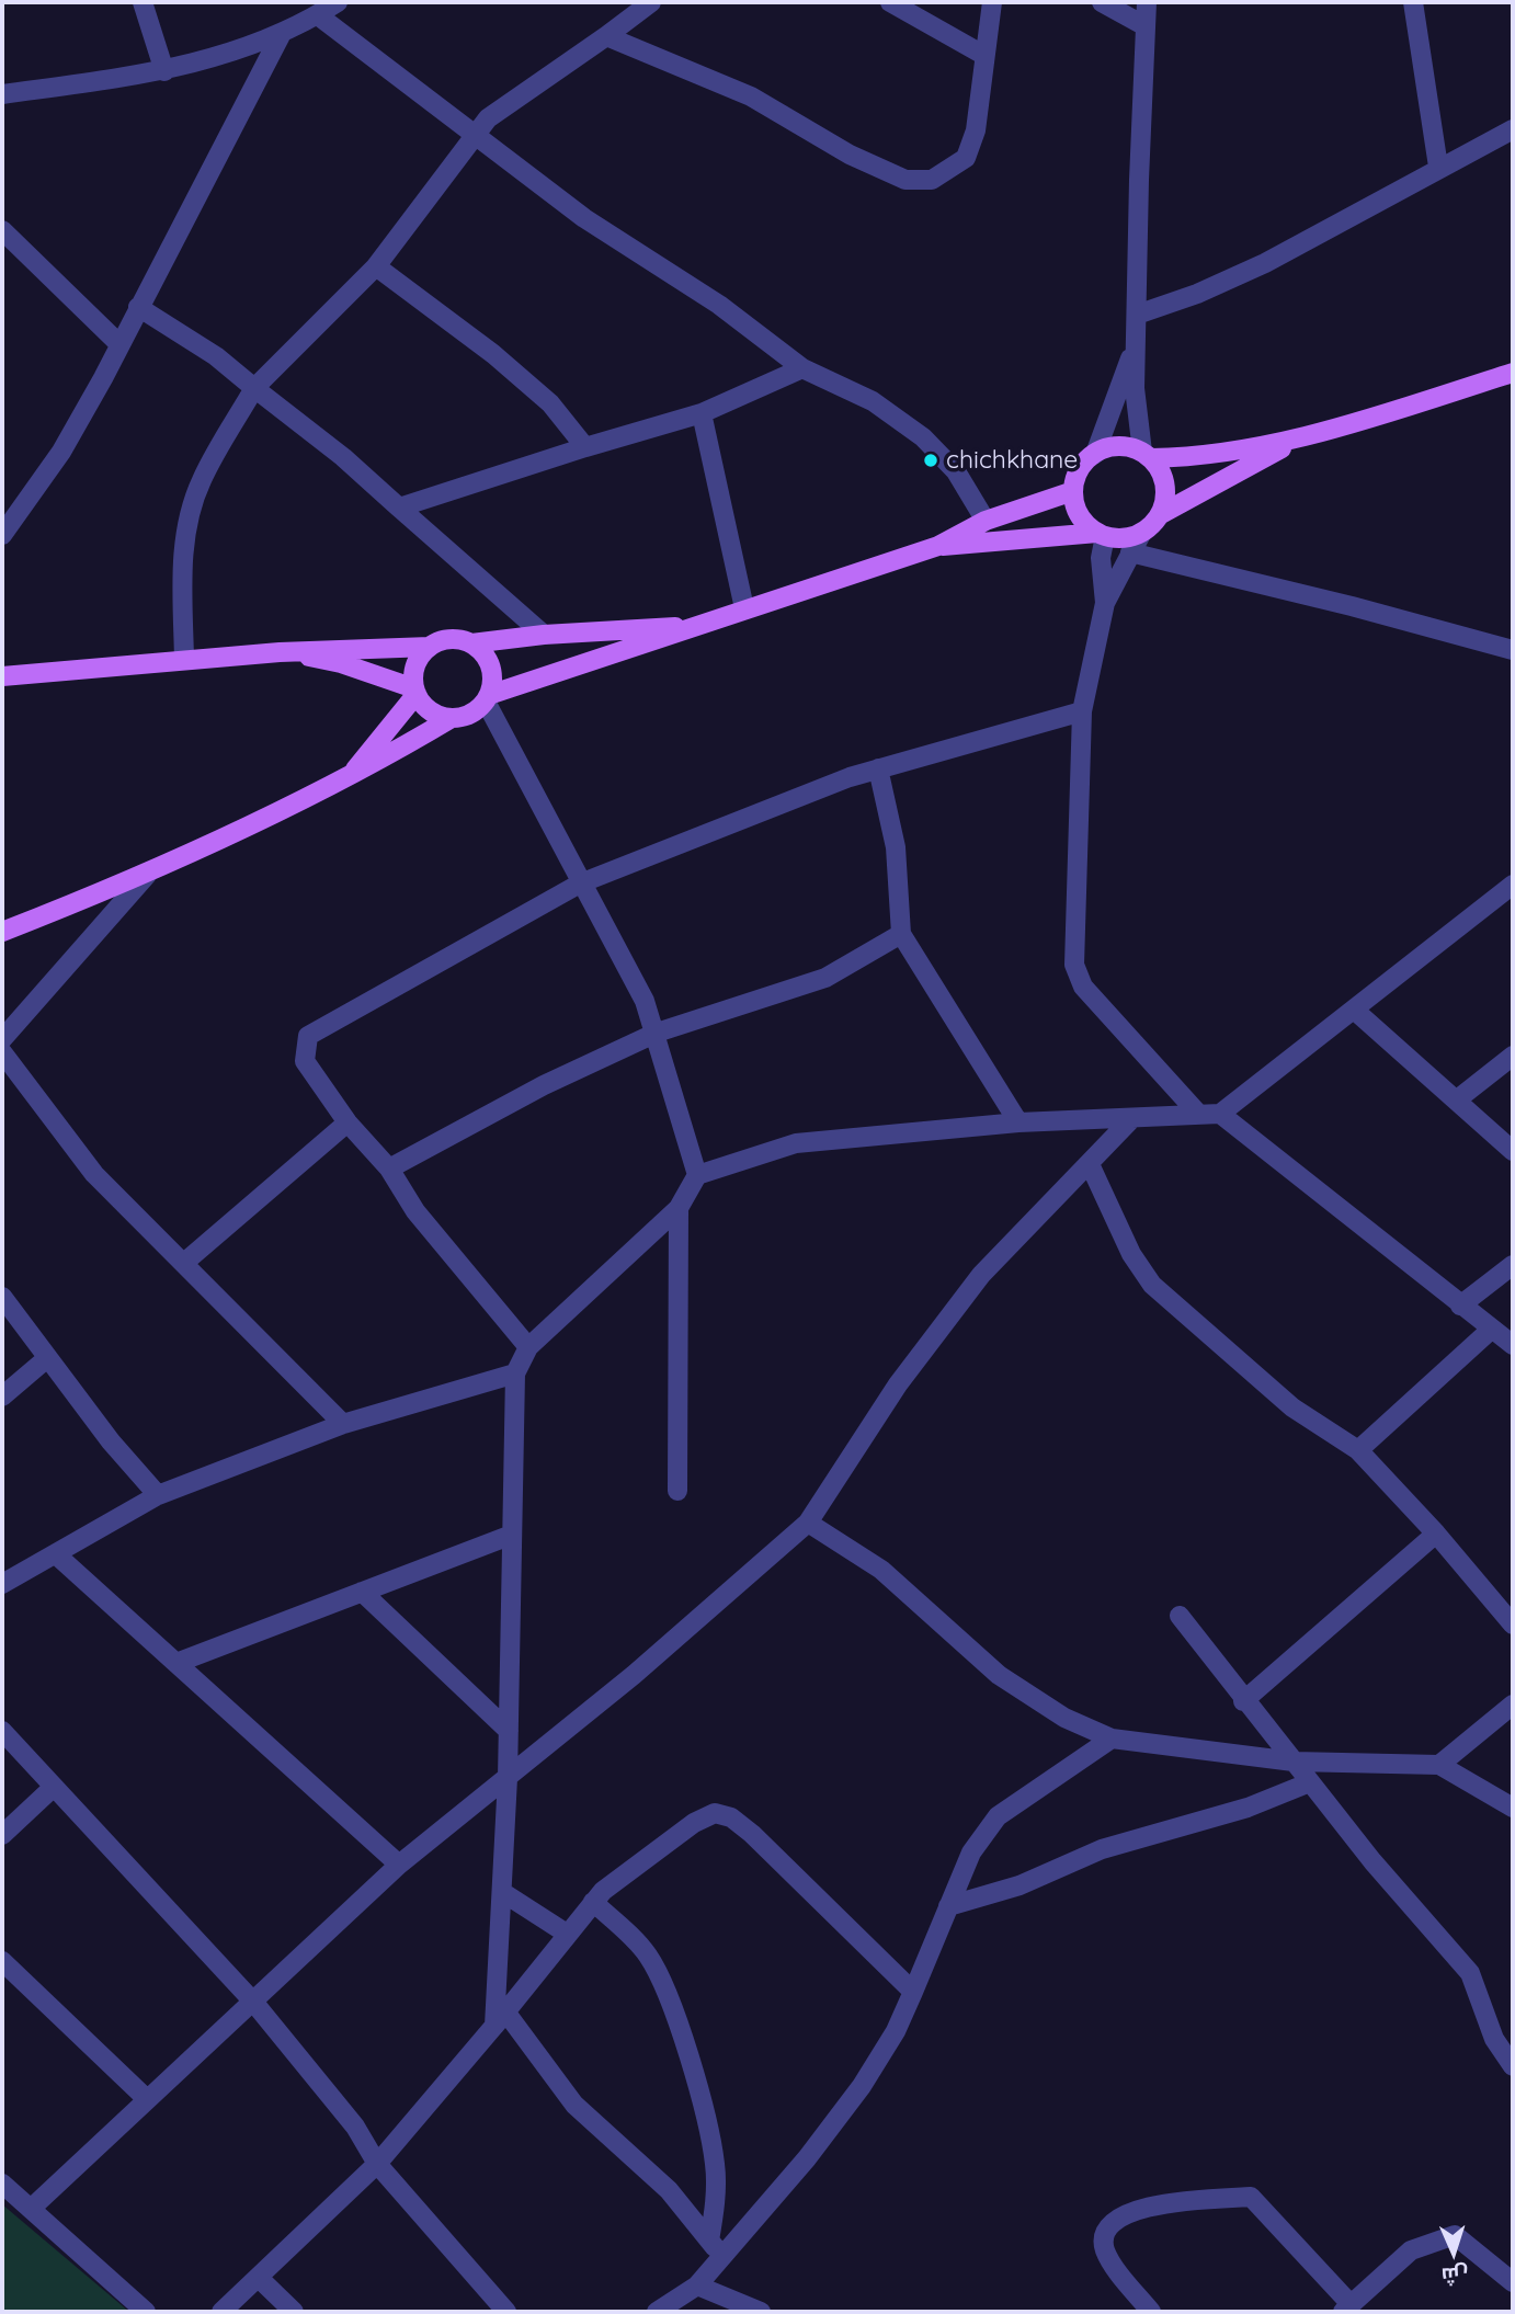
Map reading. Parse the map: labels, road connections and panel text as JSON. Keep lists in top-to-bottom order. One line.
{"places":["chichkhane"],"north":"bottom"}
